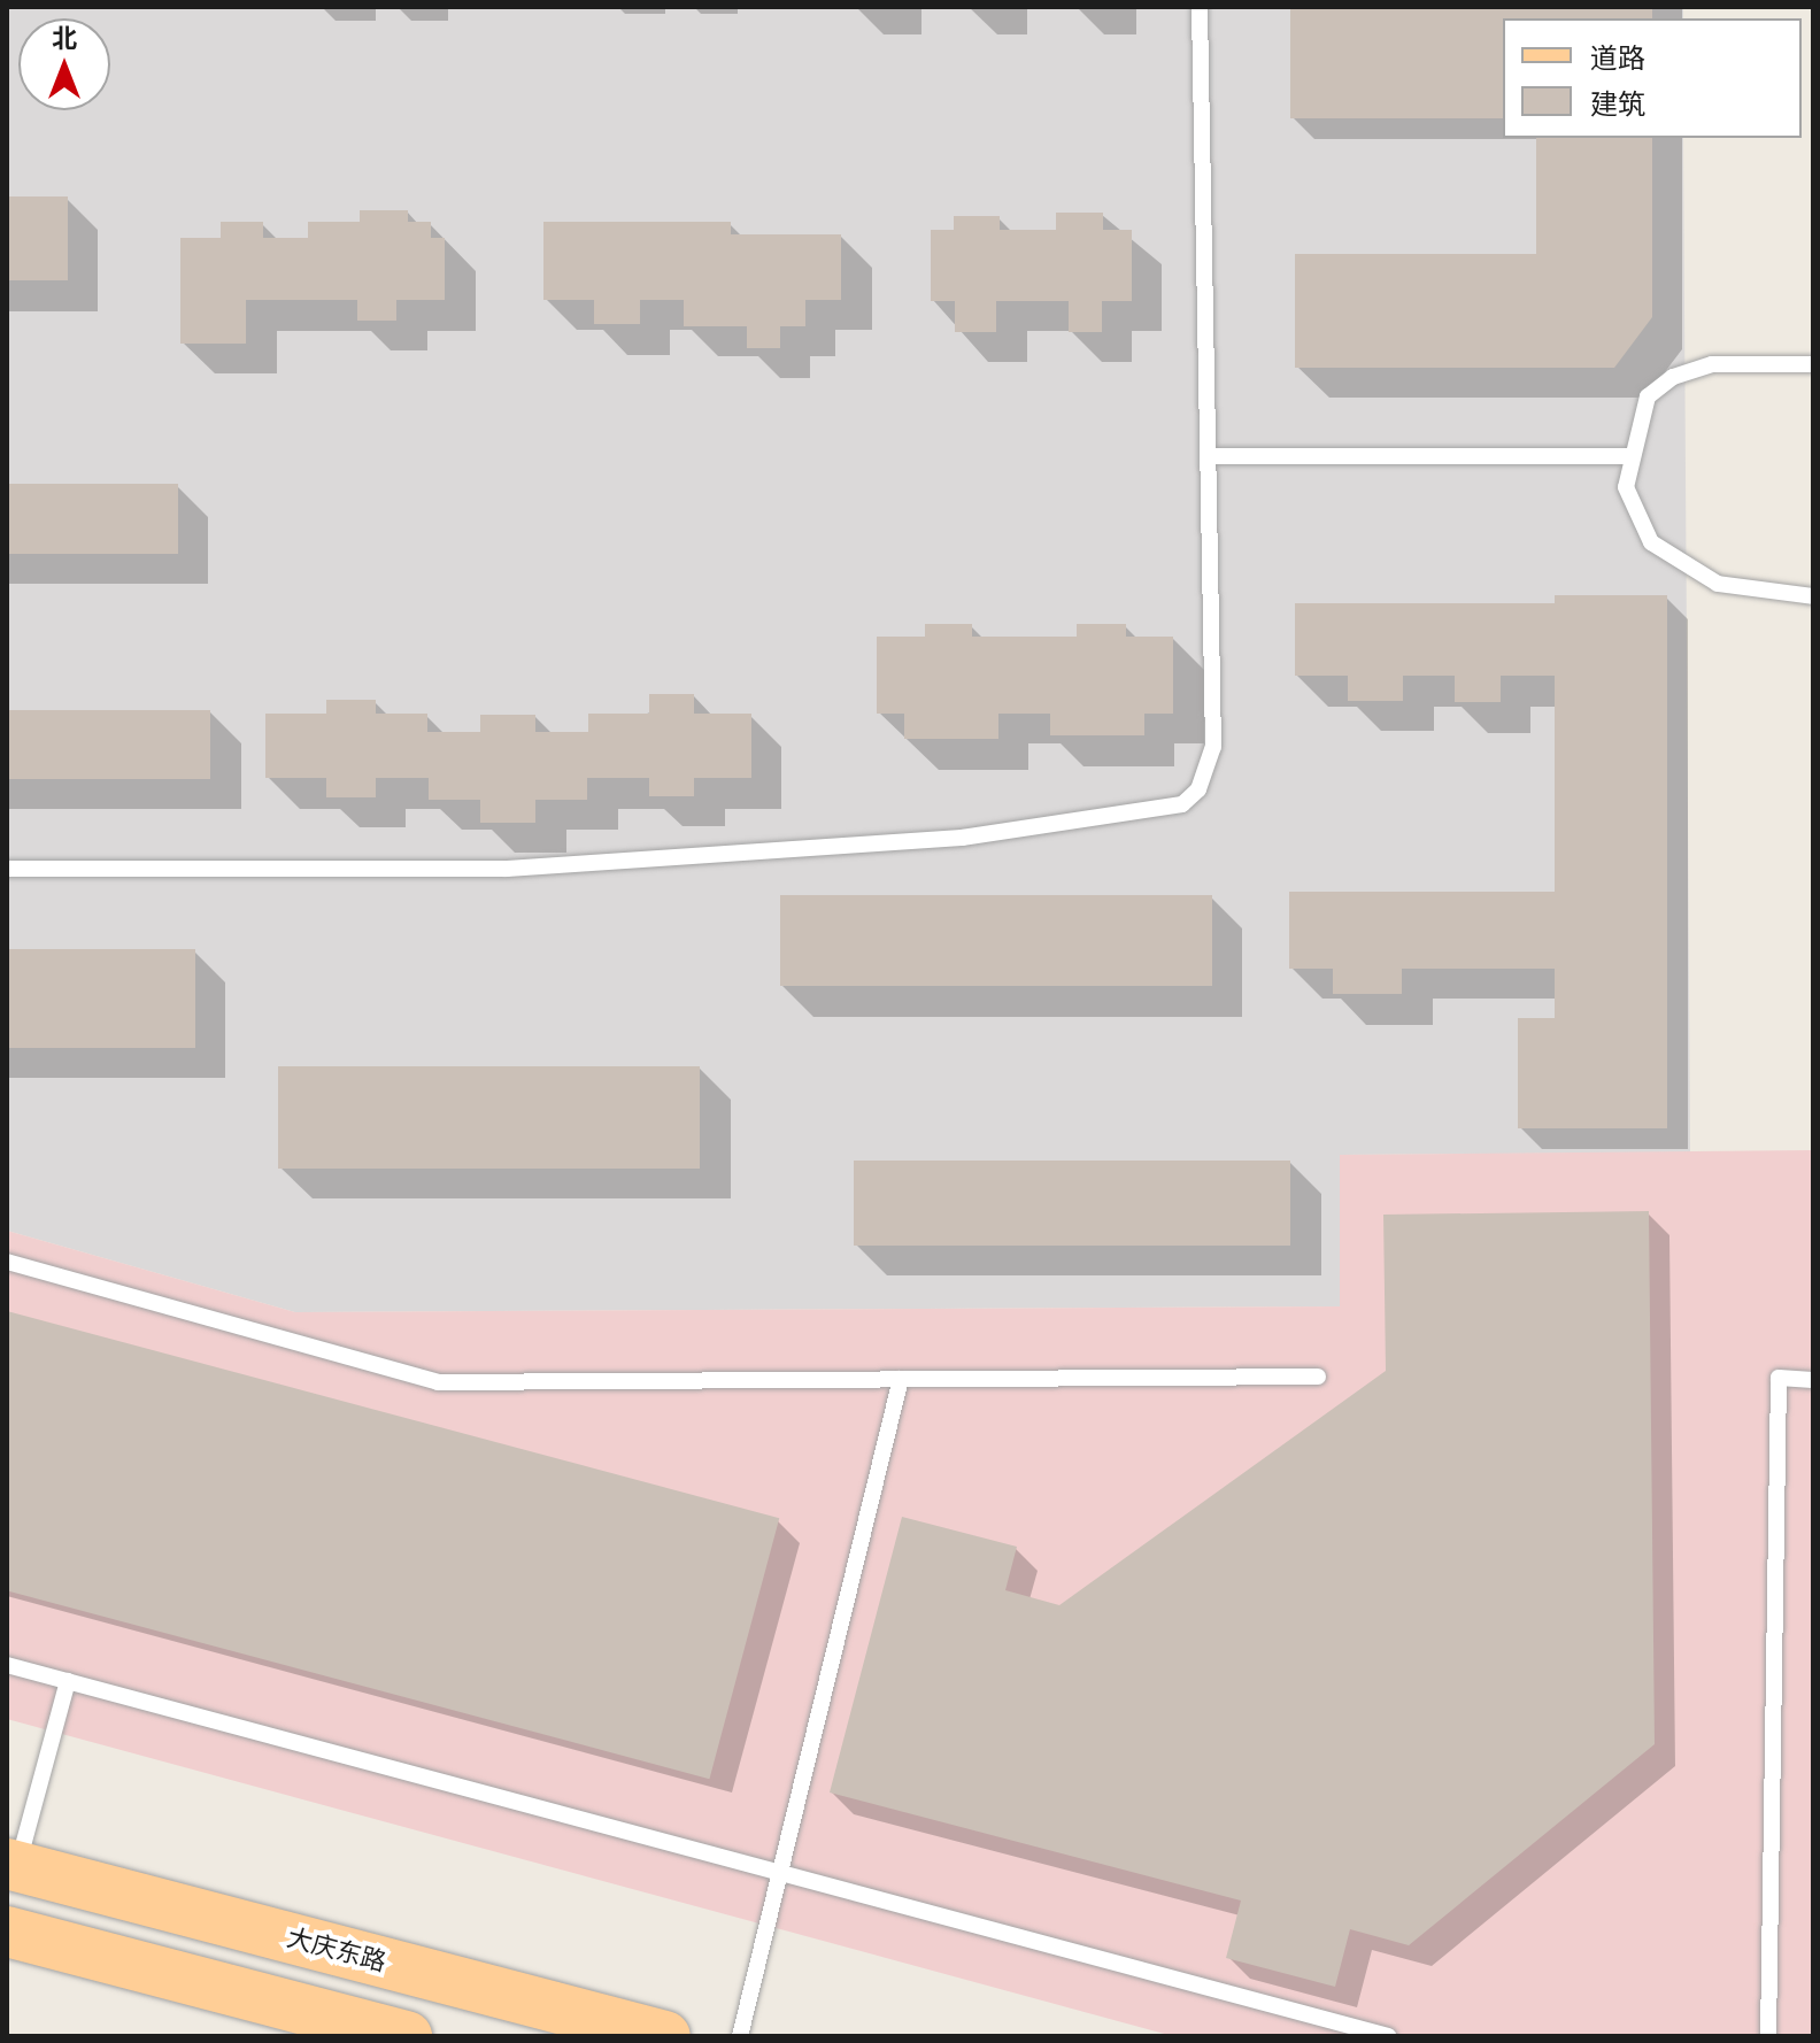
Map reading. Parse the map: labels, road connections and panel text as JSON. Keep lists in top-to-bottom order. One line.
{"streets":{"main road":["大庆东路"]},"legend":["道路","建筑"],"north":"top"}
